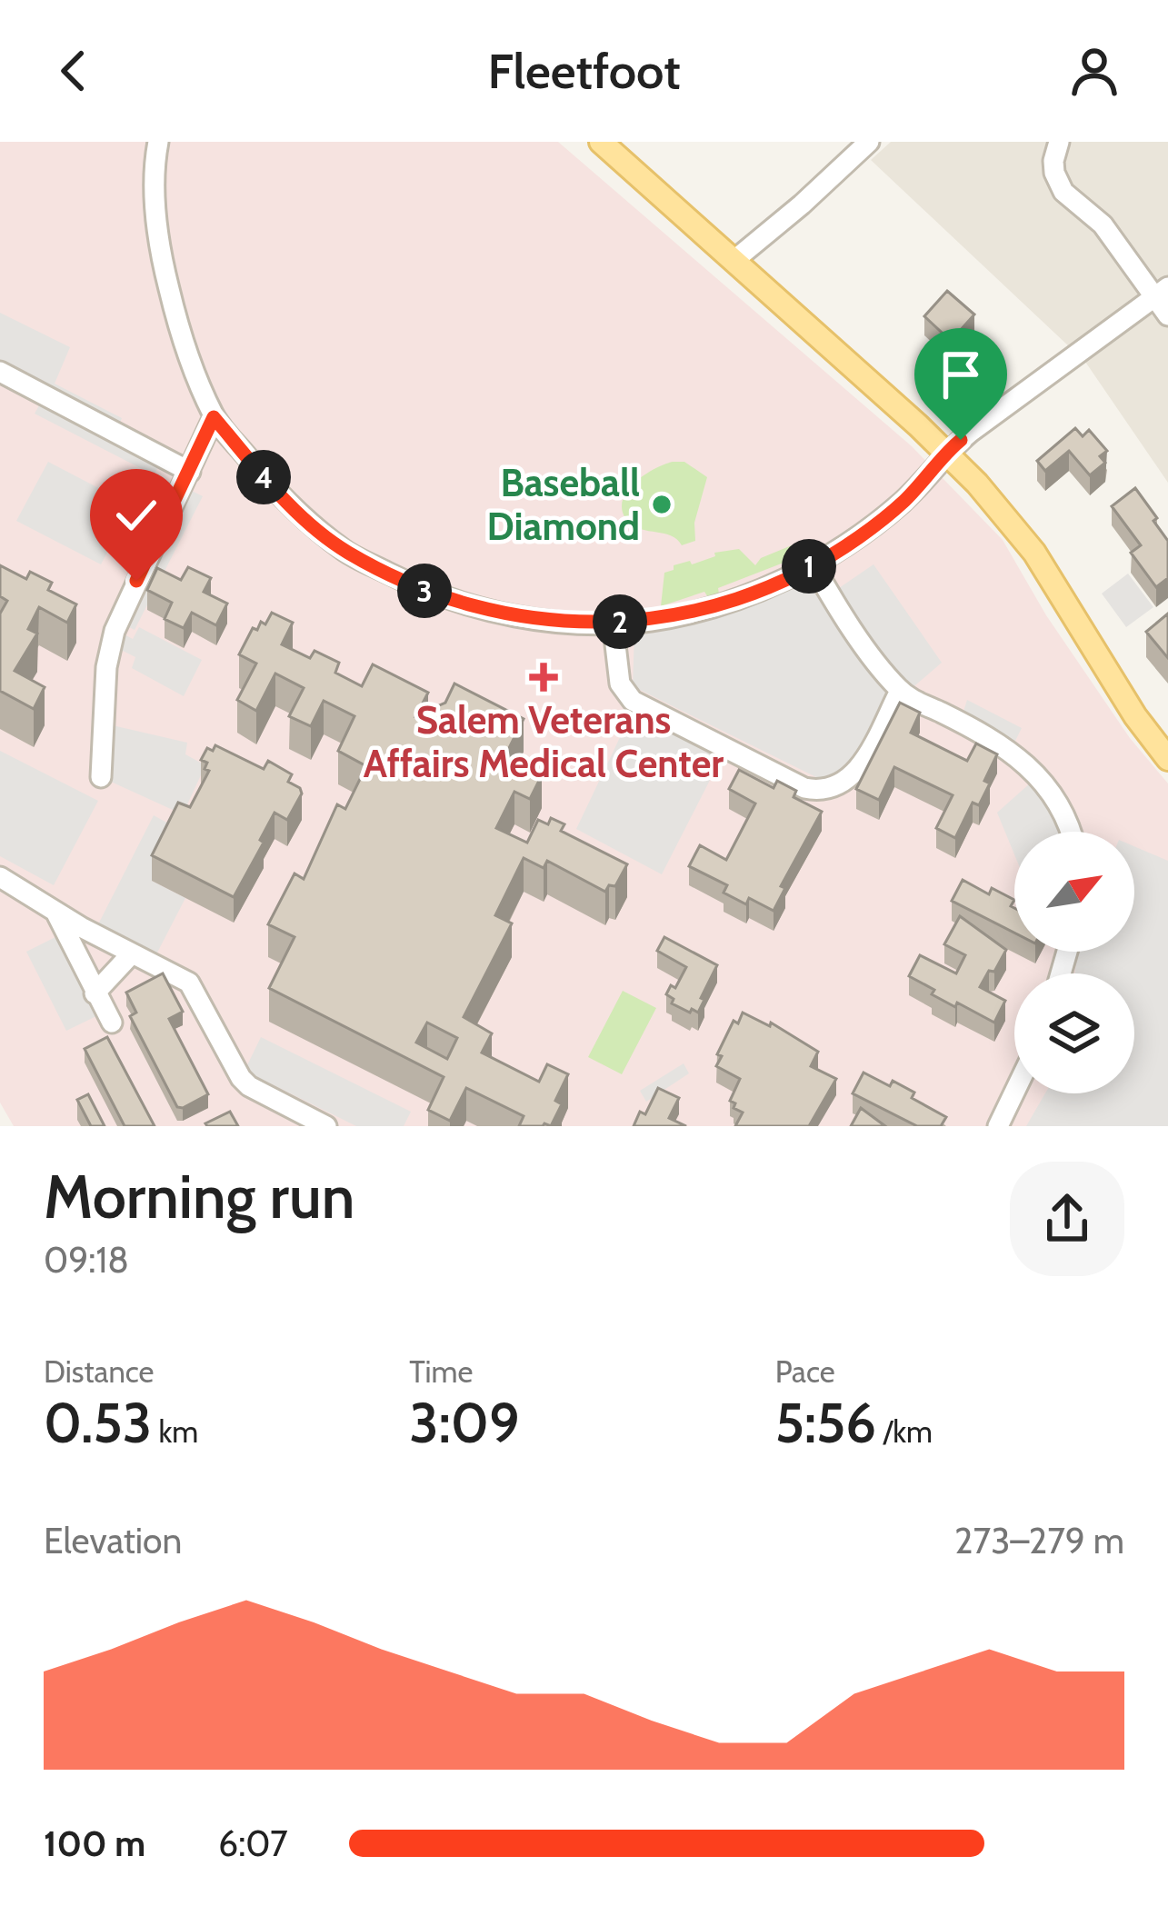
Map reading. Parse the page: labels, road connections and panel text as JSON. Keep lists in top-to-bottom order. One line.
{"places":{"other":["Baseball Diamond"],"health":["Salem Veterans Affairs Medical Center"]},"north":"top right","page":{"header":"Fleetfoot","pins":["4","1","3","2"],"heading":["Morning run","09:18"],"stats":[["Distance","0.53 km"],["Time","3:09"],["Pace","5:56 /km"]],"chart":["Elevation","273–279 m"],"list":[{"name":"100 m","note":"6:07"}]}}
